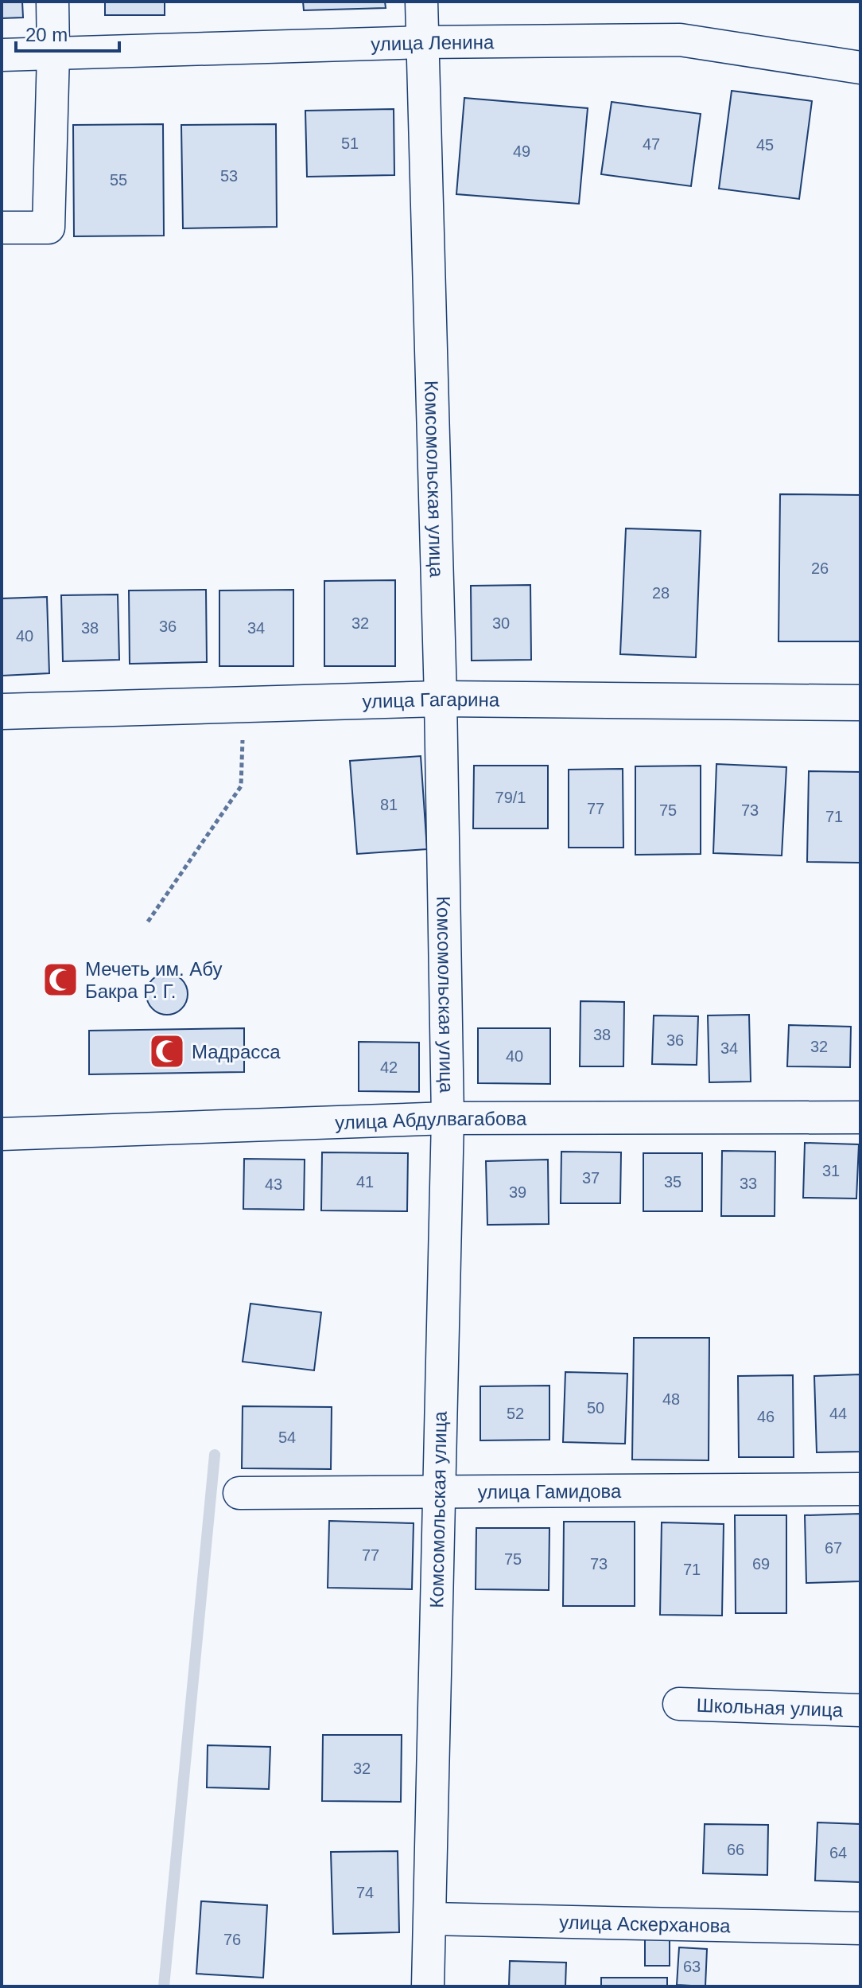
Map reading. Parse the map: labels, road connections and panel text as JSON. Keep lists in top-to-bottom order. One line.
{"streets":{"street":["улица Ленина","Комсомольская улица","улица Гагарина","улица Абдулвагабова","улица Гамидова","Школьная улица","улица Аскерханова"]},"crossings":[["улица Ленина","Комсомольская улица"],["Комсомольская улица","улица Гагарина"],["Комсомольская улица","улица Абдулвагабова"],["Комсомольская улица","улица Гамидова"],["Комсомольская улица","улица Аскерханова"]],"places":{"mosque":["Мечеть им. Абу Бакра Р. Г.","Мадрасса"]},"house_numbers":["51","47","45","49","53","55","26","28","32","30","36","38","34","40","79/1","81","77","75","73","71","38","36","32","34","40","42","31","37","41","35","33","43","39","48","50","52","44","46","54","67","77","75","73","69","71","32","66","64","74","76","63"],"scale_bar":"20 m"}
